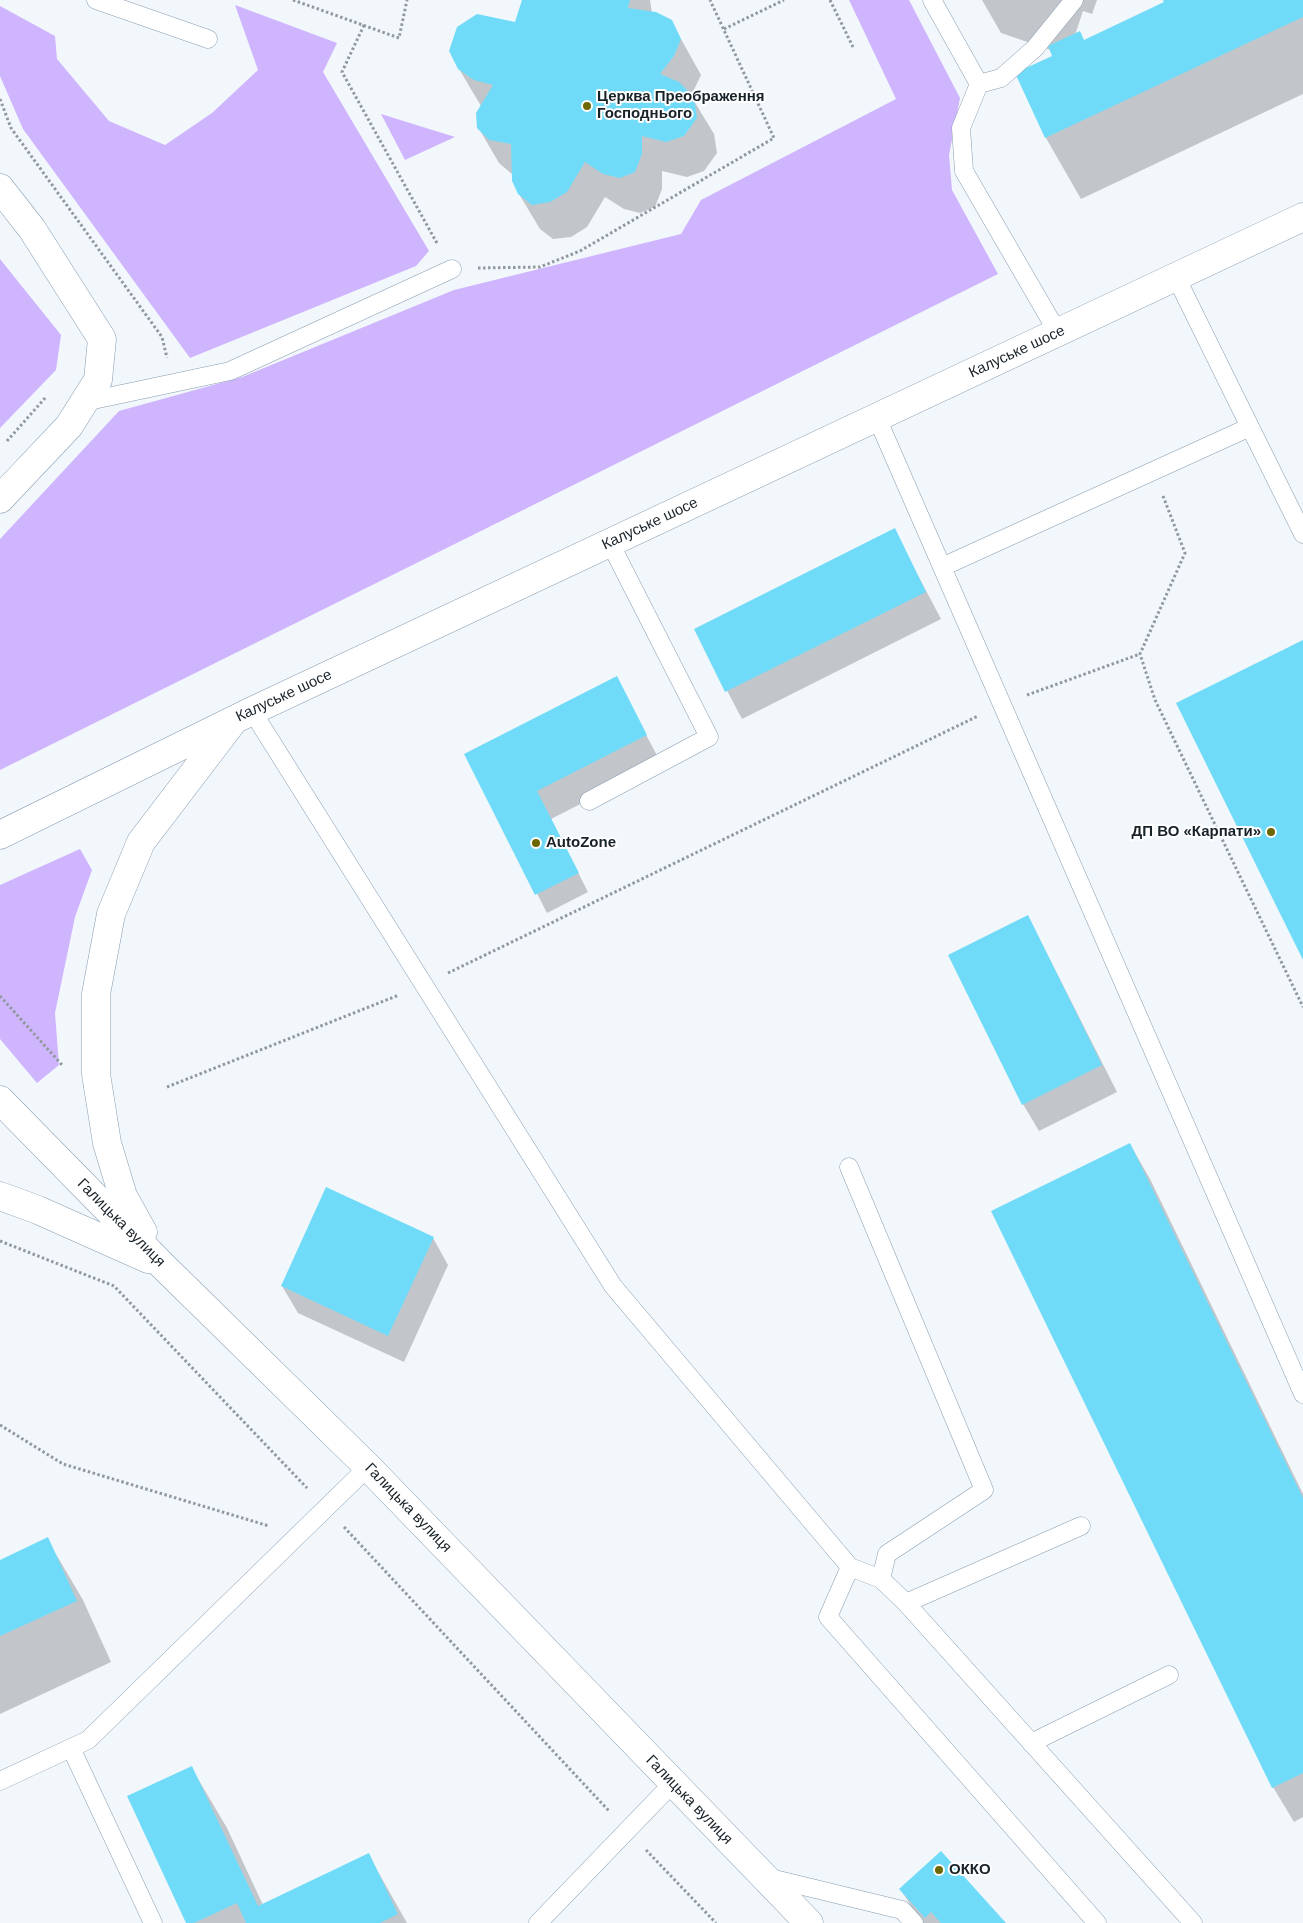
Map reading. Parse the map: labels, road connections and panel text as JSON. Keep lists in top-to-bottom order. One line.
{"streets":{"main road":["Калуське шосе","Галицька вулиця"]},"places":["Церква Преображення Господнього","ДП ВО «Карпати»","AutoZone","ОККО"]}
